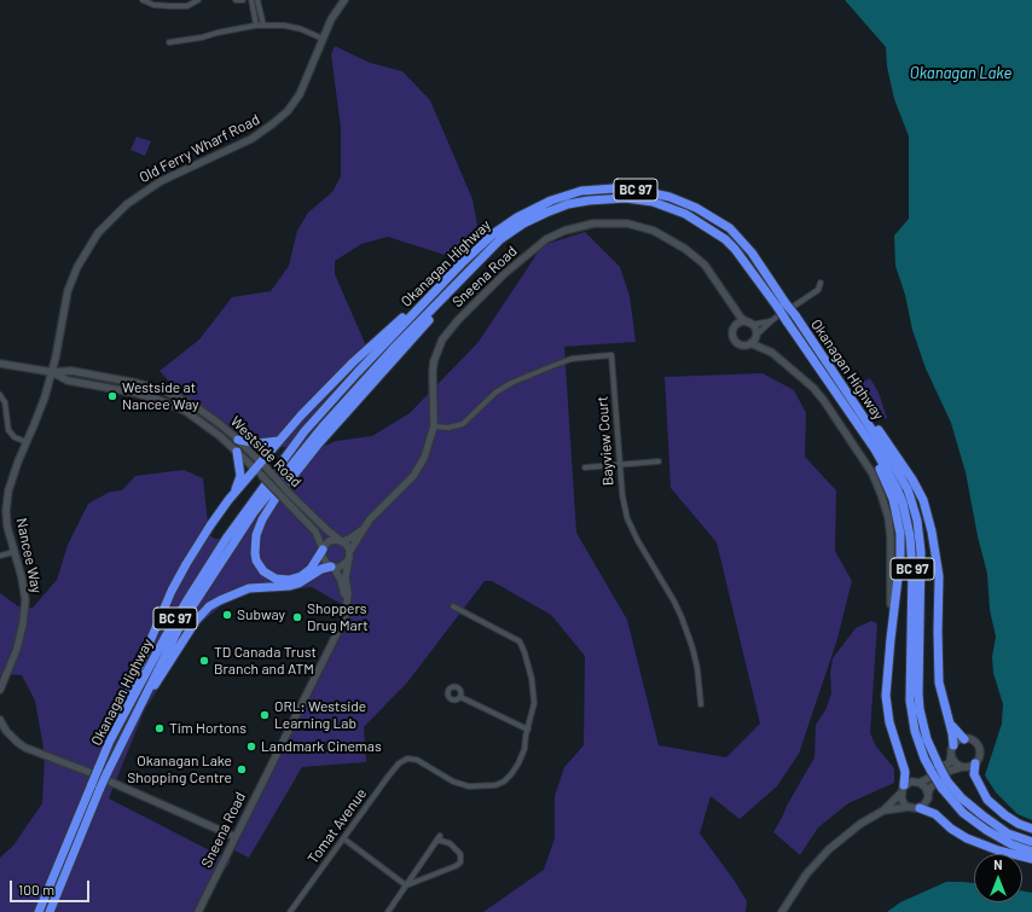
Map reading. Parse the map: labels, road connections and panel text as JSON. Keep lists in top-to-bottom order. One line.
{"streets":{"highway":["BC 97","Okanagan Highway"],"street":["Old Ferry Wharf Road","Sneena Road","Bayview Court","Westside Road","Nancee Way","Tomat Avenue"]},"crossings":[["Old Ferry Wharf Road","Westside Road"],["Old Ferry Wharf Road","Nancee Way"],["Sneena Road","Bayview Court"],["Sneena Road","Westside Road"],["Westside Road","Nancee Way"]],"water":["Okanagan Lake"],"places":["Westside at Nancee Way","Subway","Shoppers Drug Mart","TD Canada Trust Branch and ATM","ORL: Westside Learning Lab","Tim Hortons","Landmark Cinemas","Okanagan Lake Shopping Centre"],"scale_bar":"100 m","north":"top"}
